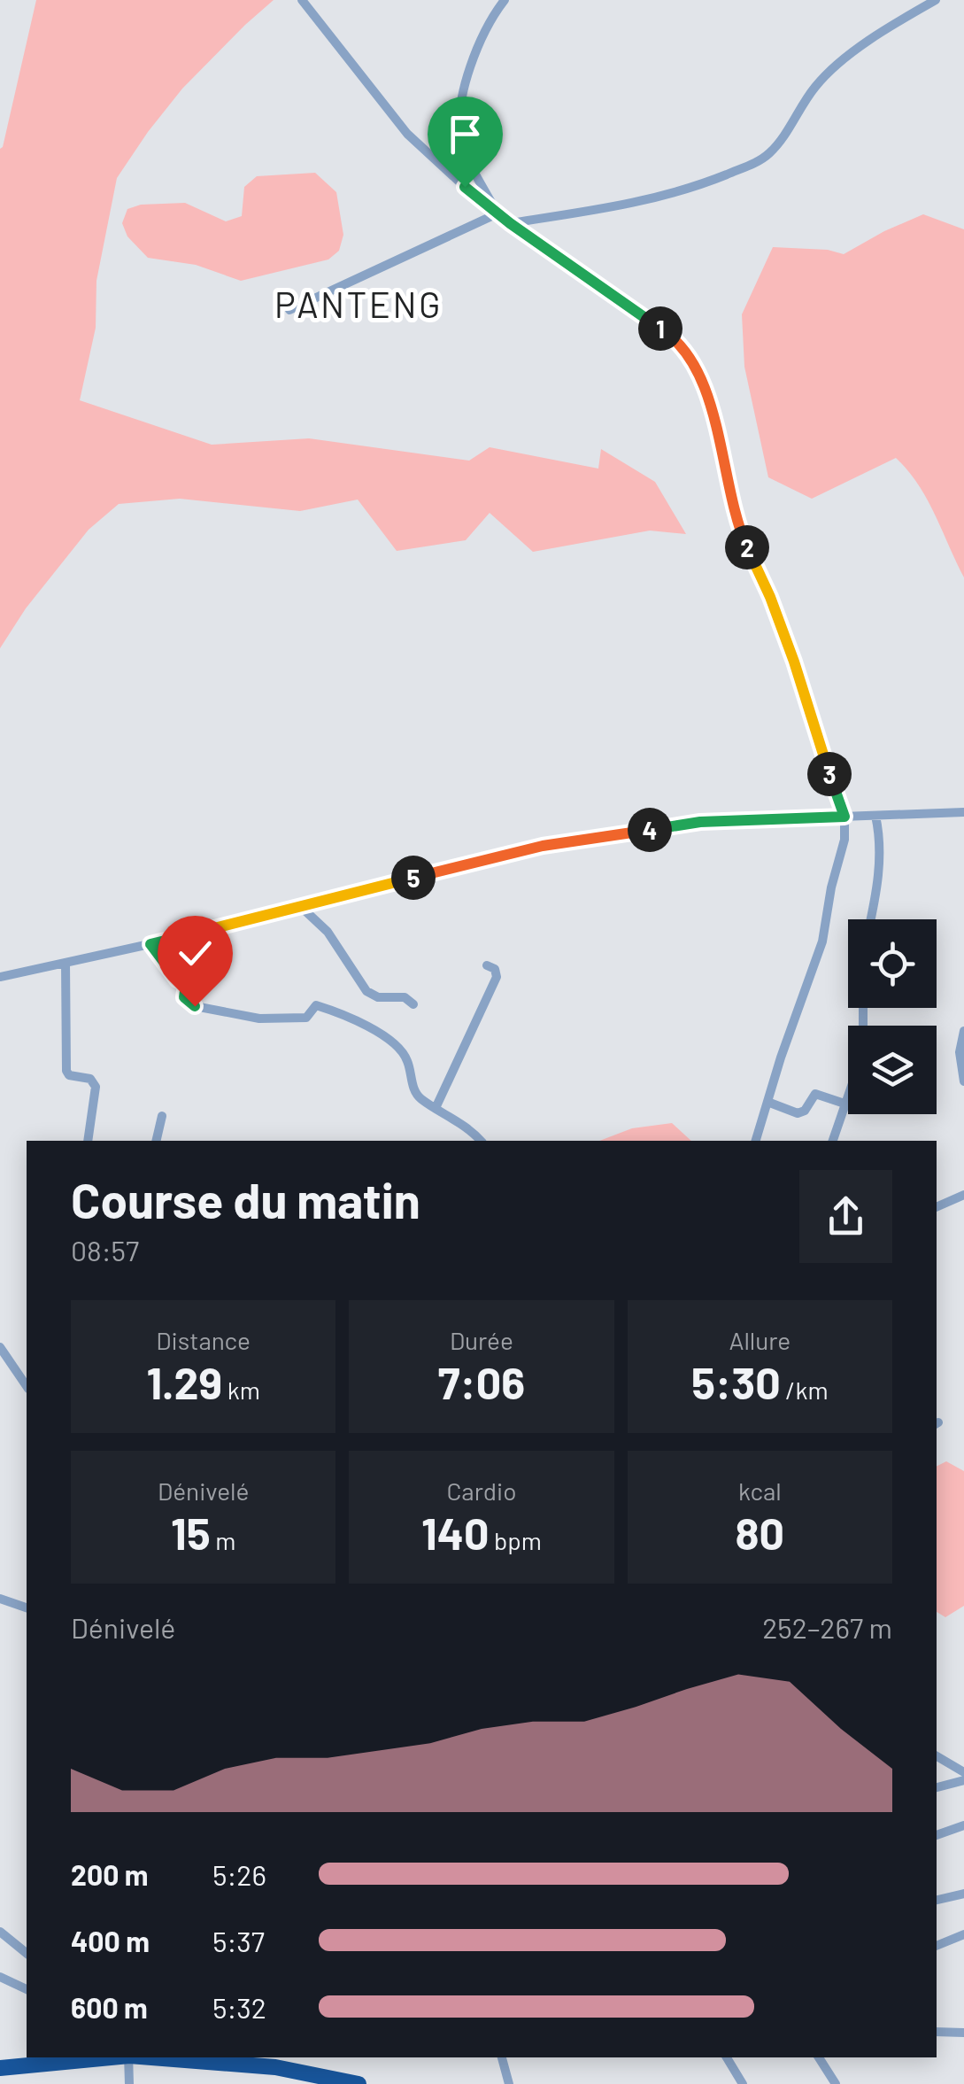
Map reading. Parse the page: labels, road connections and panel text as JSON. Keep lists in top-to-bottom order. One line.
{"districts":["PANTENG"],"page":{"pins":["1","2","3","4","5"],"heading":["Course du matin","08:57"],"stats":[["Distance","1.29 km"],["Durée","7:06"],["Allure","5:30 /km"],["Dénivelé","15 m"],["Cardio","140 bpm"],["kcal","80"]],"chart":["Dénivelé","252–267 m"],"list":[{"name":"200 m","note":"5:26"},{"name":"400 m","note":"5:37"},{"name":"600 m","note":"5:32"}]}}
